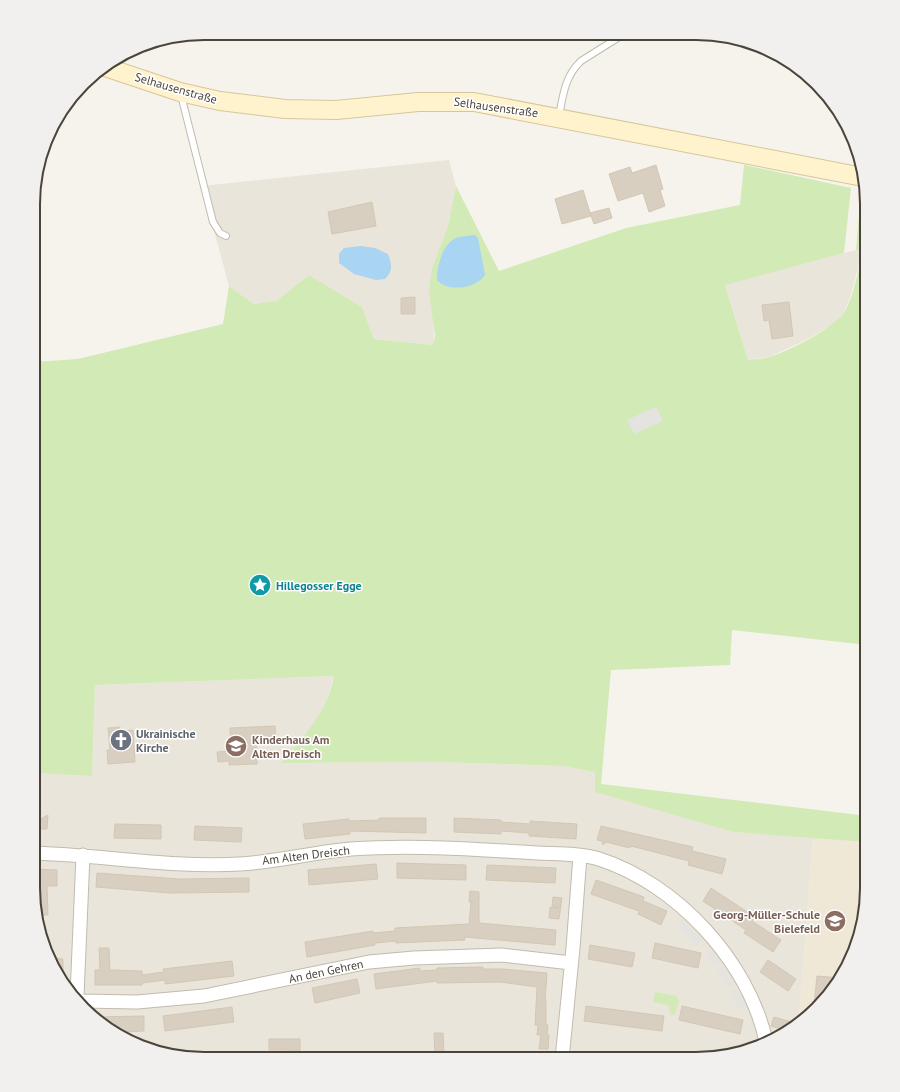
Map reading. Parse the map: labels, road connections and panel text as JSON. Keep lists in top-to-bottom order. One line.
{"streets":{"street":["Selhausenstraße","Am Alten Dreisch","An den Gehren"]},"places":{"place":["Hillegosser Egge"],"church":["Ukrainische Kirche"],"school or university":["Kinderhaus Am Alten Dreisch","Georg-Müller-Schule Bielefeld"]}}
